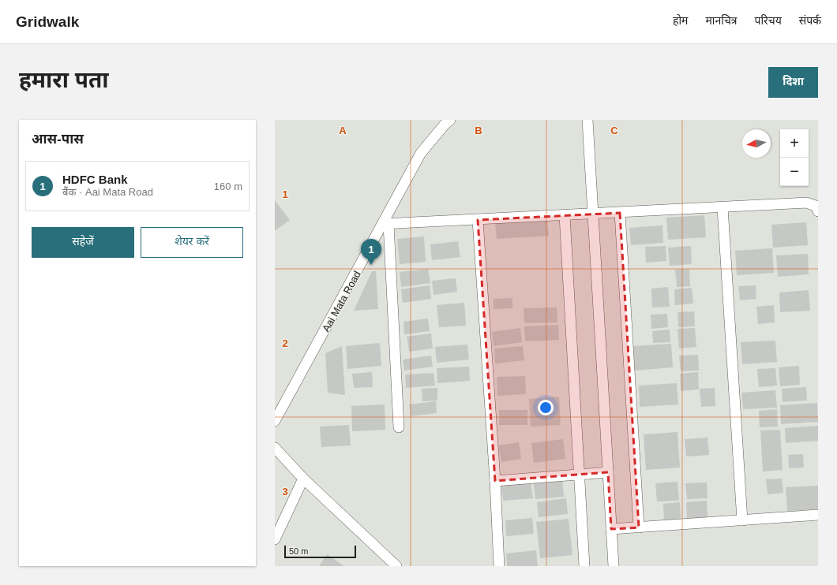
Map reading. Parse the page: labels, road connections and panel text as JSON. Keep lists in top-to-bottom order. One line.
{"streets":{"street":["Aai Mata Road"]},"scale_bar":"50 m","north":"left","page":{"header":"Gridwalk","nav":["होम","मानचित्र","परिचय","संपर्क"],"buttons":["दिशा",["सहेजें","शेयर करें"]],"title":"हमारा पता","heading":"आस-पास","map_buttons":["+","−"],"list":[{"mark":"1","name":"HDFC Bank","note":"बैंक · Aai Mata Road","value":"160 m"}],"pins":"1","scale":"50 m"},"grid":{"columns":["A","B","C"],"rows":["1","2","3"]}}
